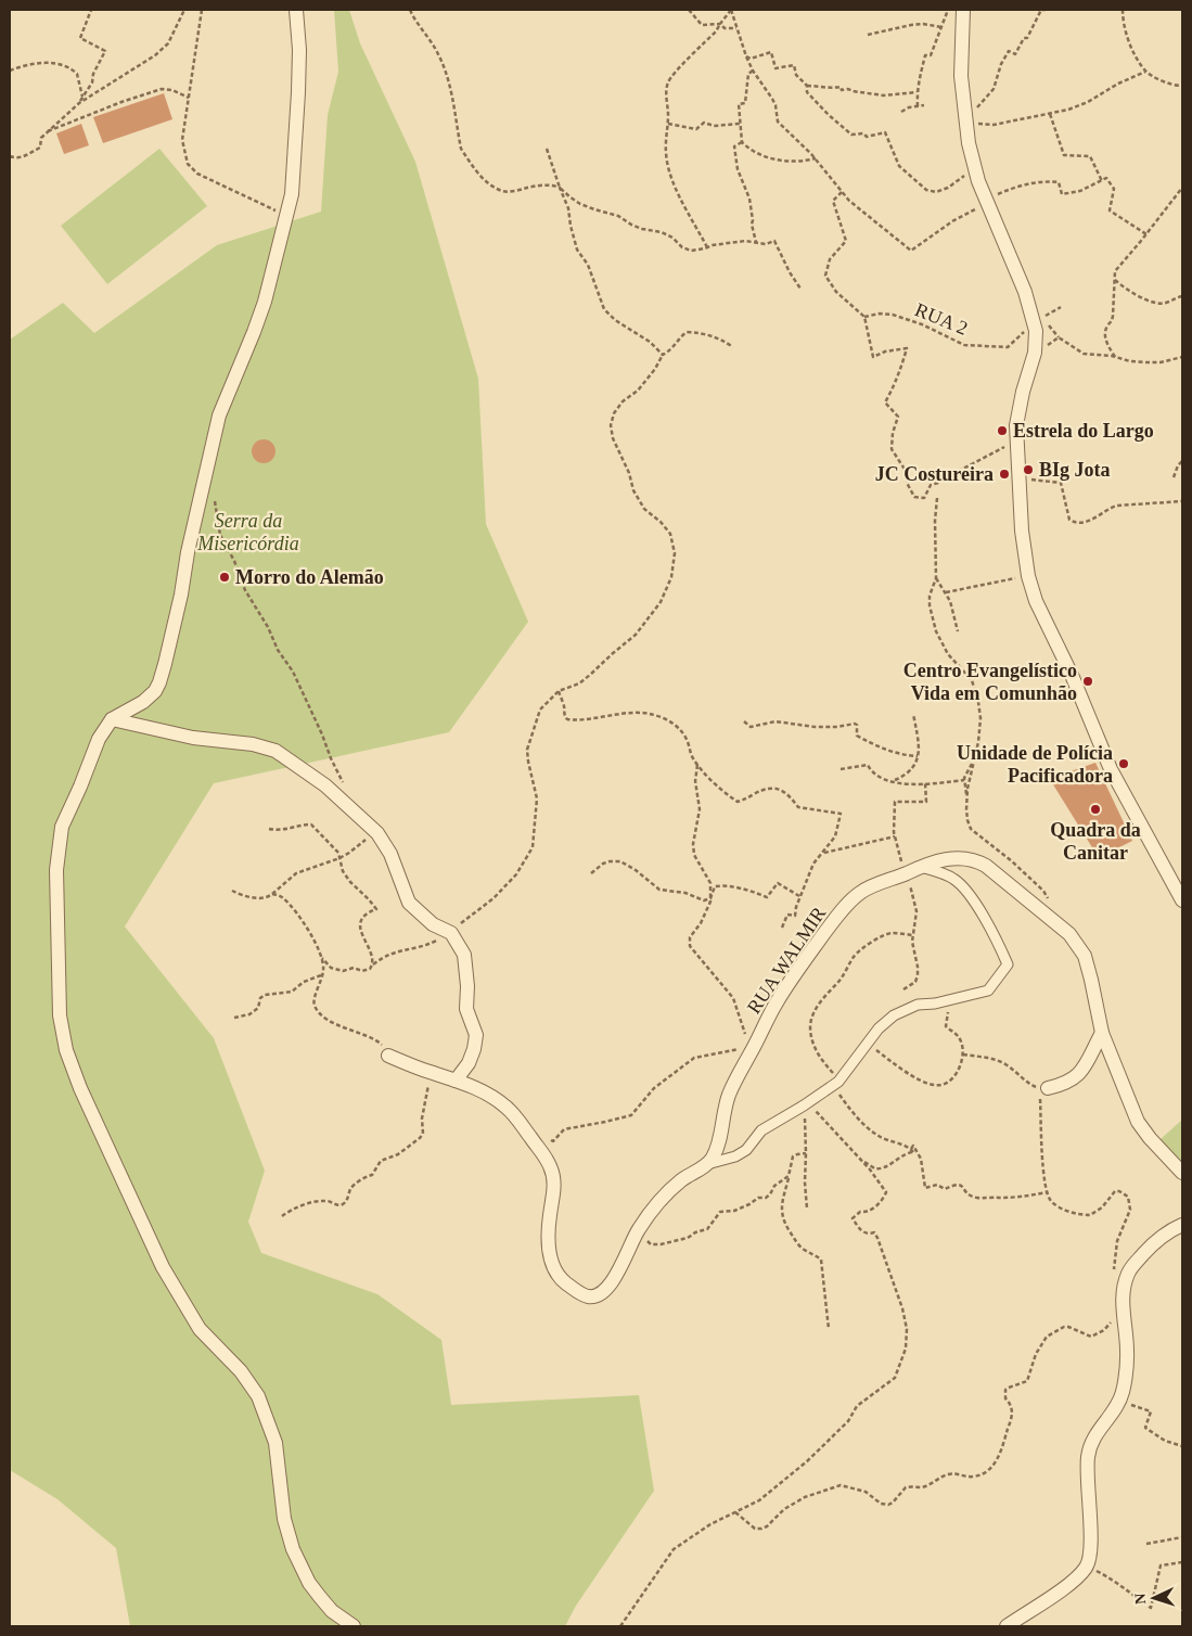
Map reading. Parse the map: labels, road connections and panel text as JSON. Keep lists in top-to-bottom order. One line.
{"streets":{"street":["RUA WALMIR"],"path":["RUA 2"]},"parks":["Serra da Misericórdia"],"places":["Estrela do Largo","BIg Jota","JC Costureira","Morro do Alemão","Centro Evangelístico Vida em Comunhão","Unidade de Polícia Pacificadora","Quadra da Canitar"],"north":"left"}
